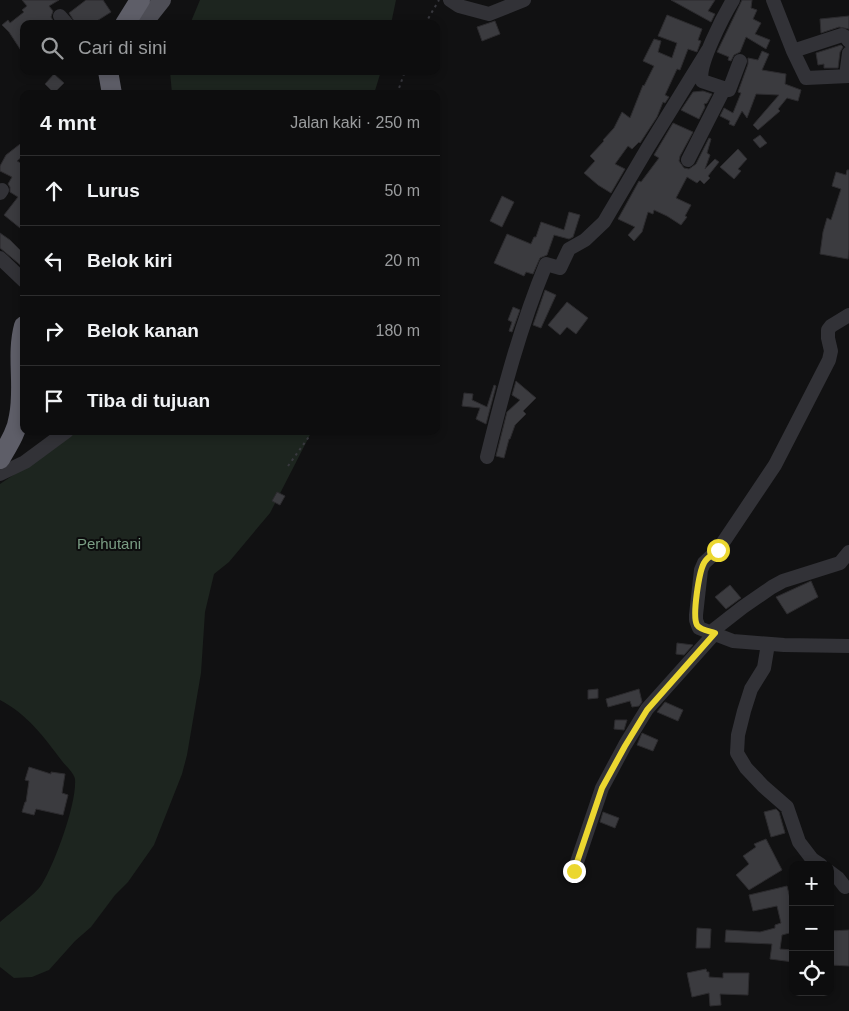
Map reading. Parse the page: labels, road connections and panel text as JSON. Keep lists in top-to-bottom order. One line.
{"parks":["Perhutani"],"page":{"search":"Cari di sini","heading":["4 mnt","Jalan kaki · 250 m"],"list":[["Lurus","50 m"],["Belok kiri","20 m"],["Belok kanan","180 m"],"Tiba di tujuan"],"map_buttons":["+","−"]}}
